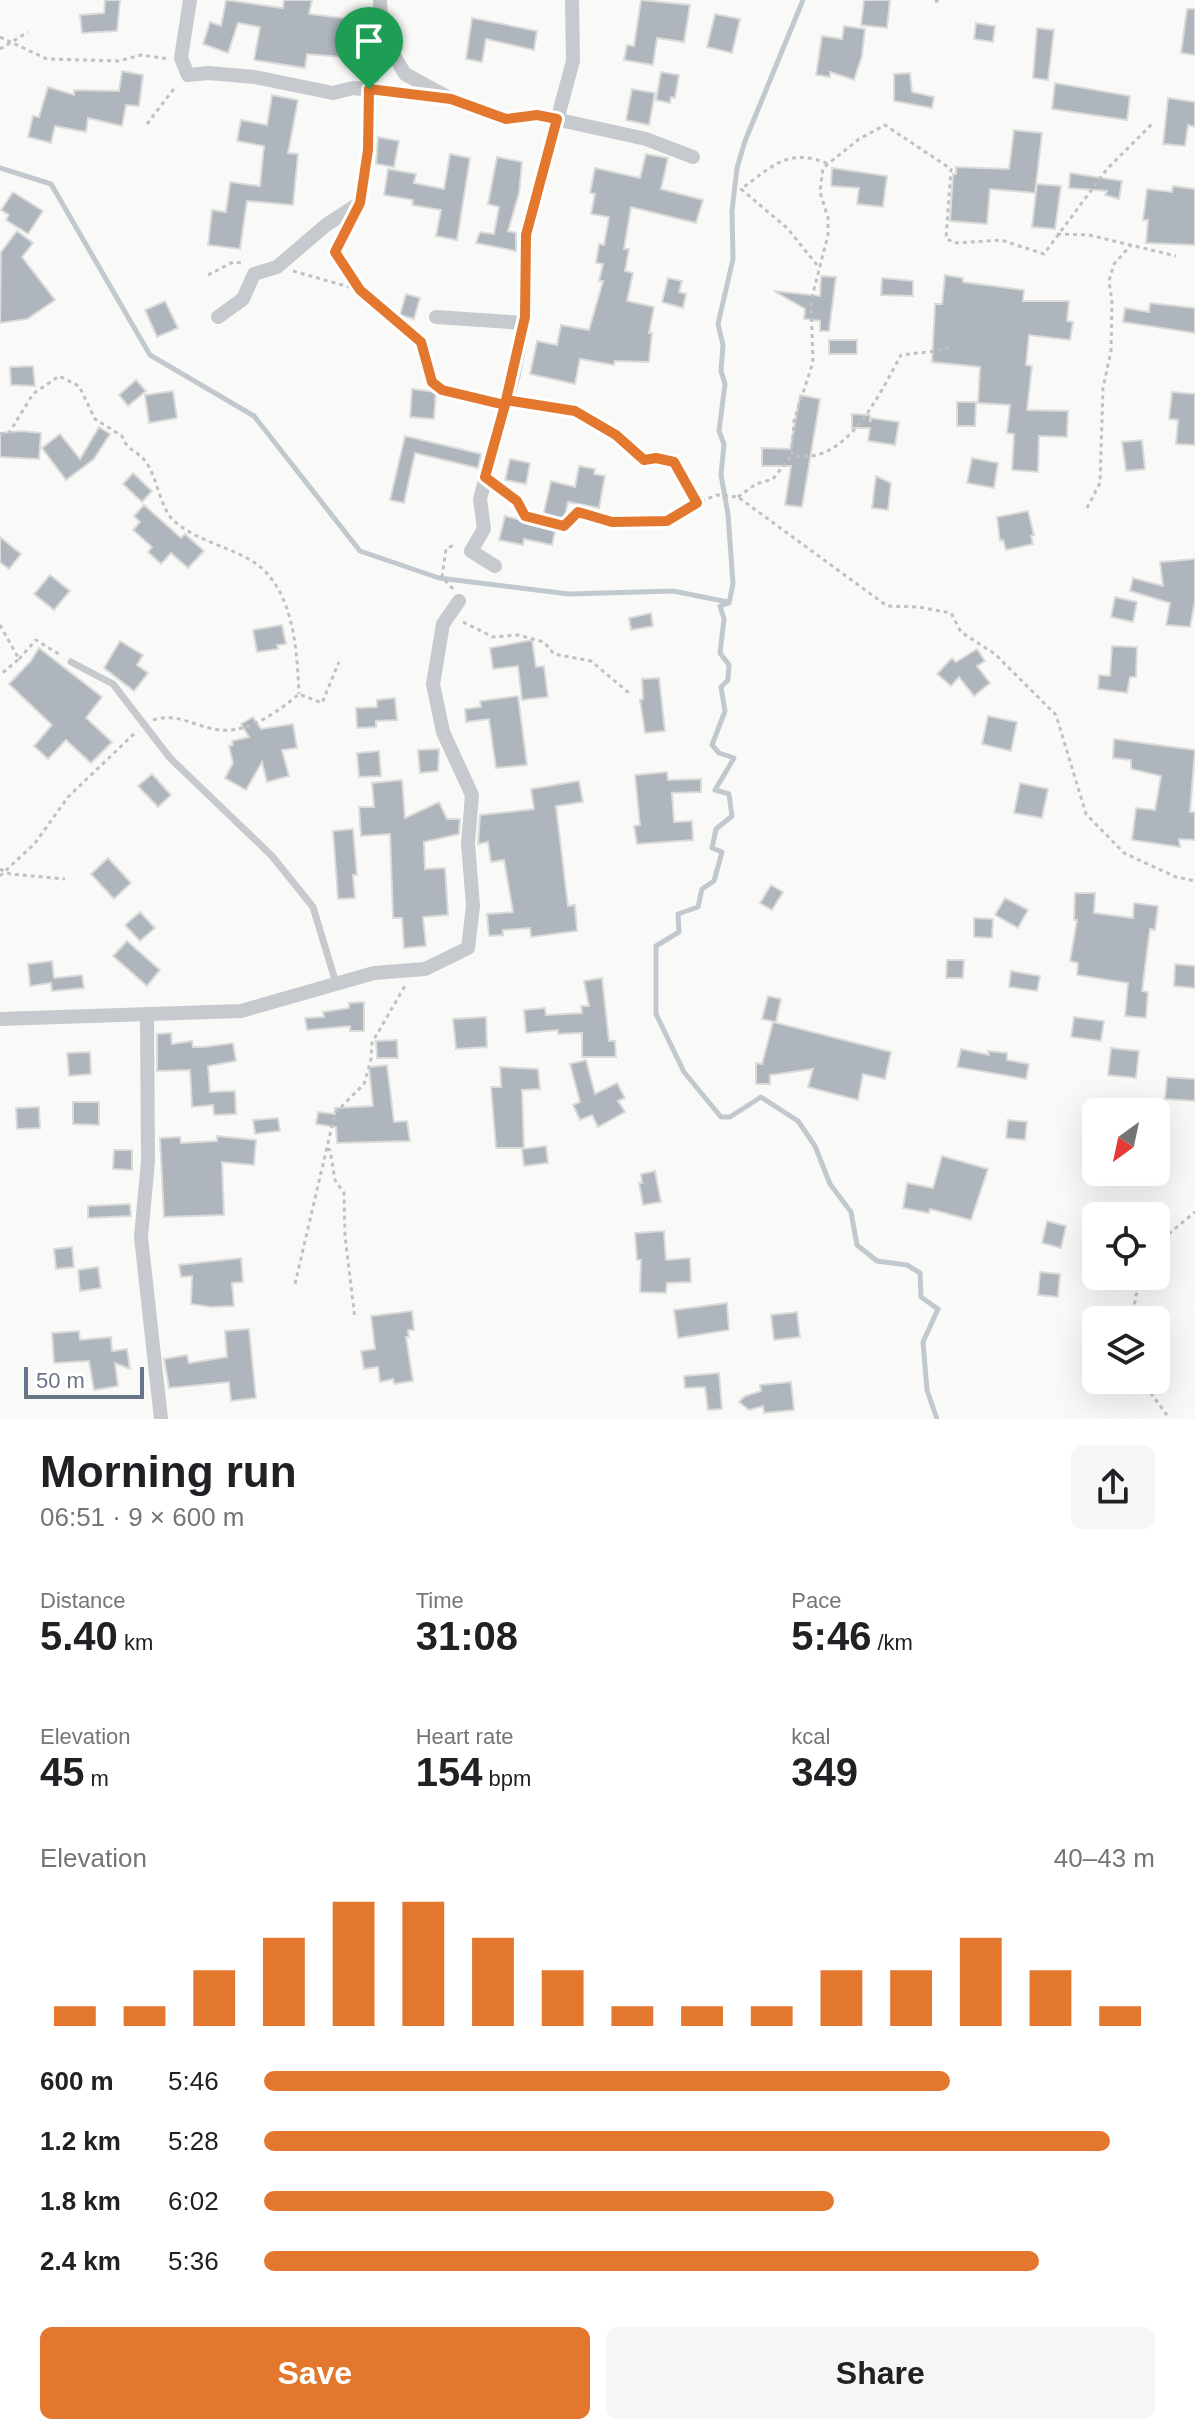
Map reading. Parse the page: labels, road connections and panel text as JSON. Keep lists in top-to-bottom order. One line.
{"scale_bar":"50 m","north":"bottom left","page":{"scale":"50 m","heading":["Morning run","06:51 · 9 × 600 m"],"stats":[["Distance","5.40 km"],["Time","31:08"],["Pace","5:46 /km"],["Elevation","45 m"],["Heart rate","154 bpm"],["kcal","349"]],"chart":["Elevation","40–43 m"],"list":[{"name":"600 m","note":"5:46"},{"name":"1.2 km","note":"5:28"},{"name":"1.8 km","note":"6:02"},{"name":"2.4 km","note":"5:36"}],"buttons":["Save","Share"]}}
